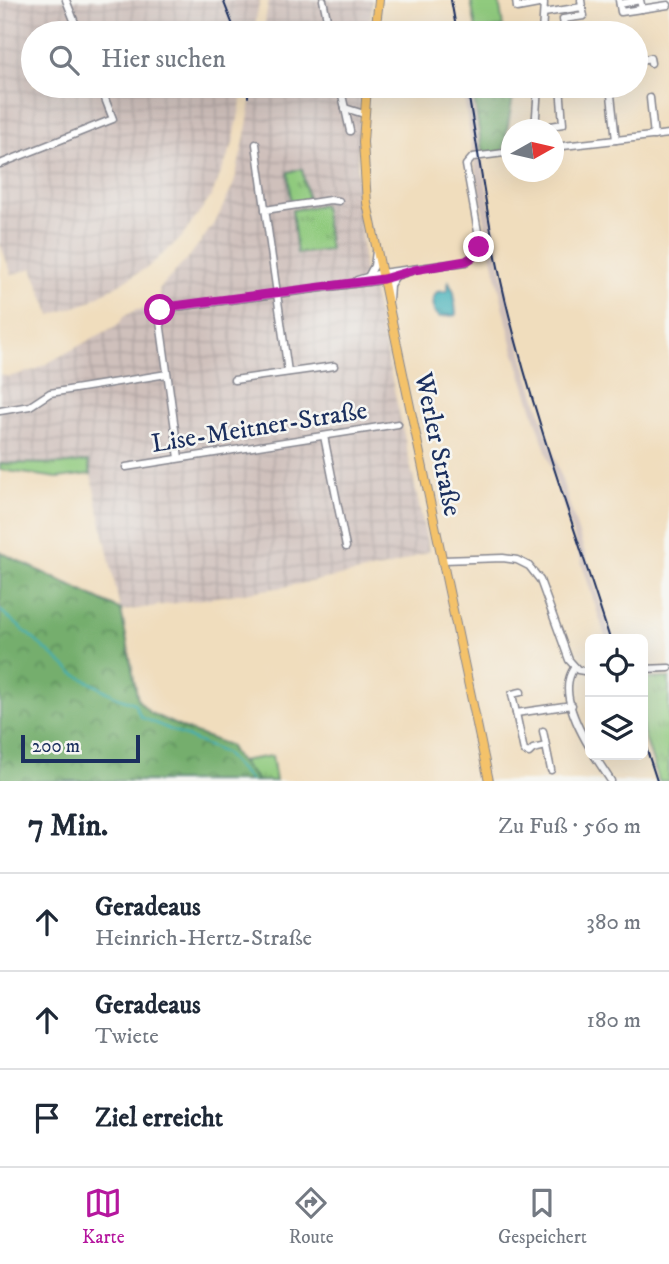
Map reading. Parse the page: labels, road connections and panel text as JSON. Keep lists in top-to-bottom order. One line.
{"streets":{"main road":["Werler Straße"],"street":["Lise-Meitner-Straße"]},"scale_bar":"200 m","north":"right","page":{"search":"Hier suchen","scale":"200 m","heading":["7 Min.","Zu Fuß · 560 m"],"list":[["Geradeaus","Heinrich-Hertz-Straße","380 m"],["Geradeaus","Twiete","180 m"],"Ziel erreicht"],"nav":["Karte","Route","Gespeichert"]}}
